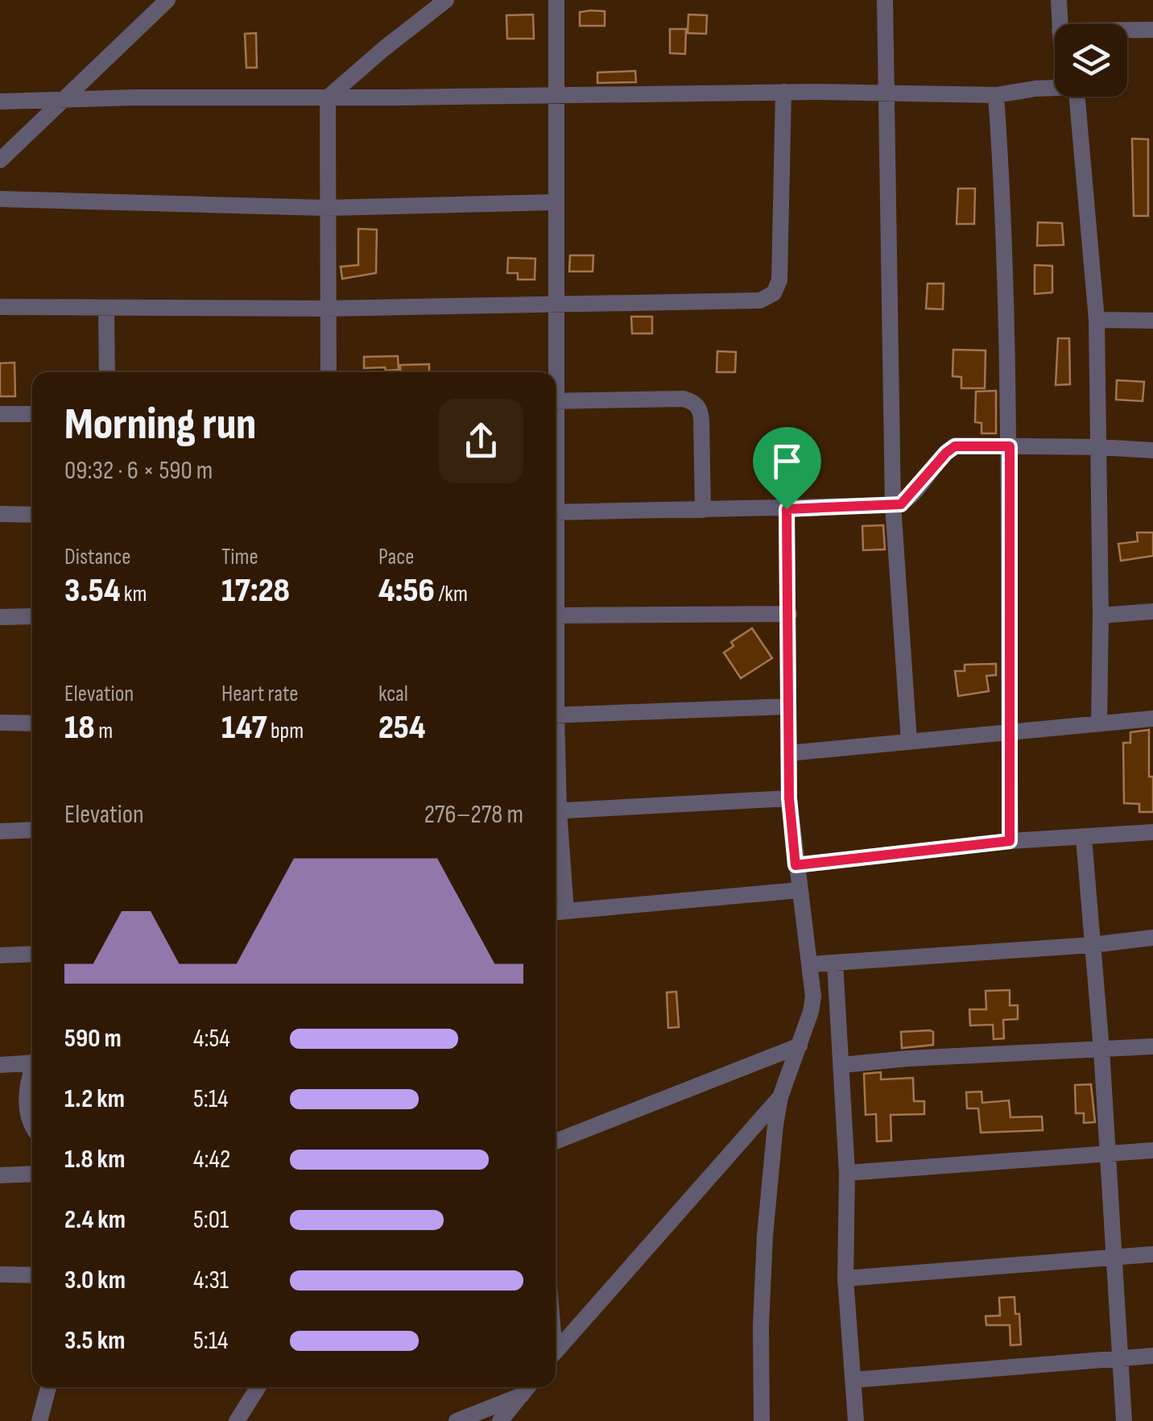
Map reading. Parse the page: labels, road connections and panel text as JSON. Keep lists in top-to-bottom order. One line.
{"page":{"heading":["Morning run","09:32 · 6 × 590 m"],"stats":[["Distance","3.54 km"],["Time","17:28"],["Pace","4:56 /km"],["Elevation","18 m"],["Heart rate","147 bpm"],["kcal","254"]],"chart":["Elevation","276–278 m"],"list":[{"name":"590 m","note":"4:54"},{"name":"1.2 km","note":"5:14"},{"name":"1.8 km","note":"4:42"},{"name":"2.4 km","note":"5:01"},{"name":"3.0 km","note":"4:31"},{"name":"3.5 km","note":"5:14"}]}}
